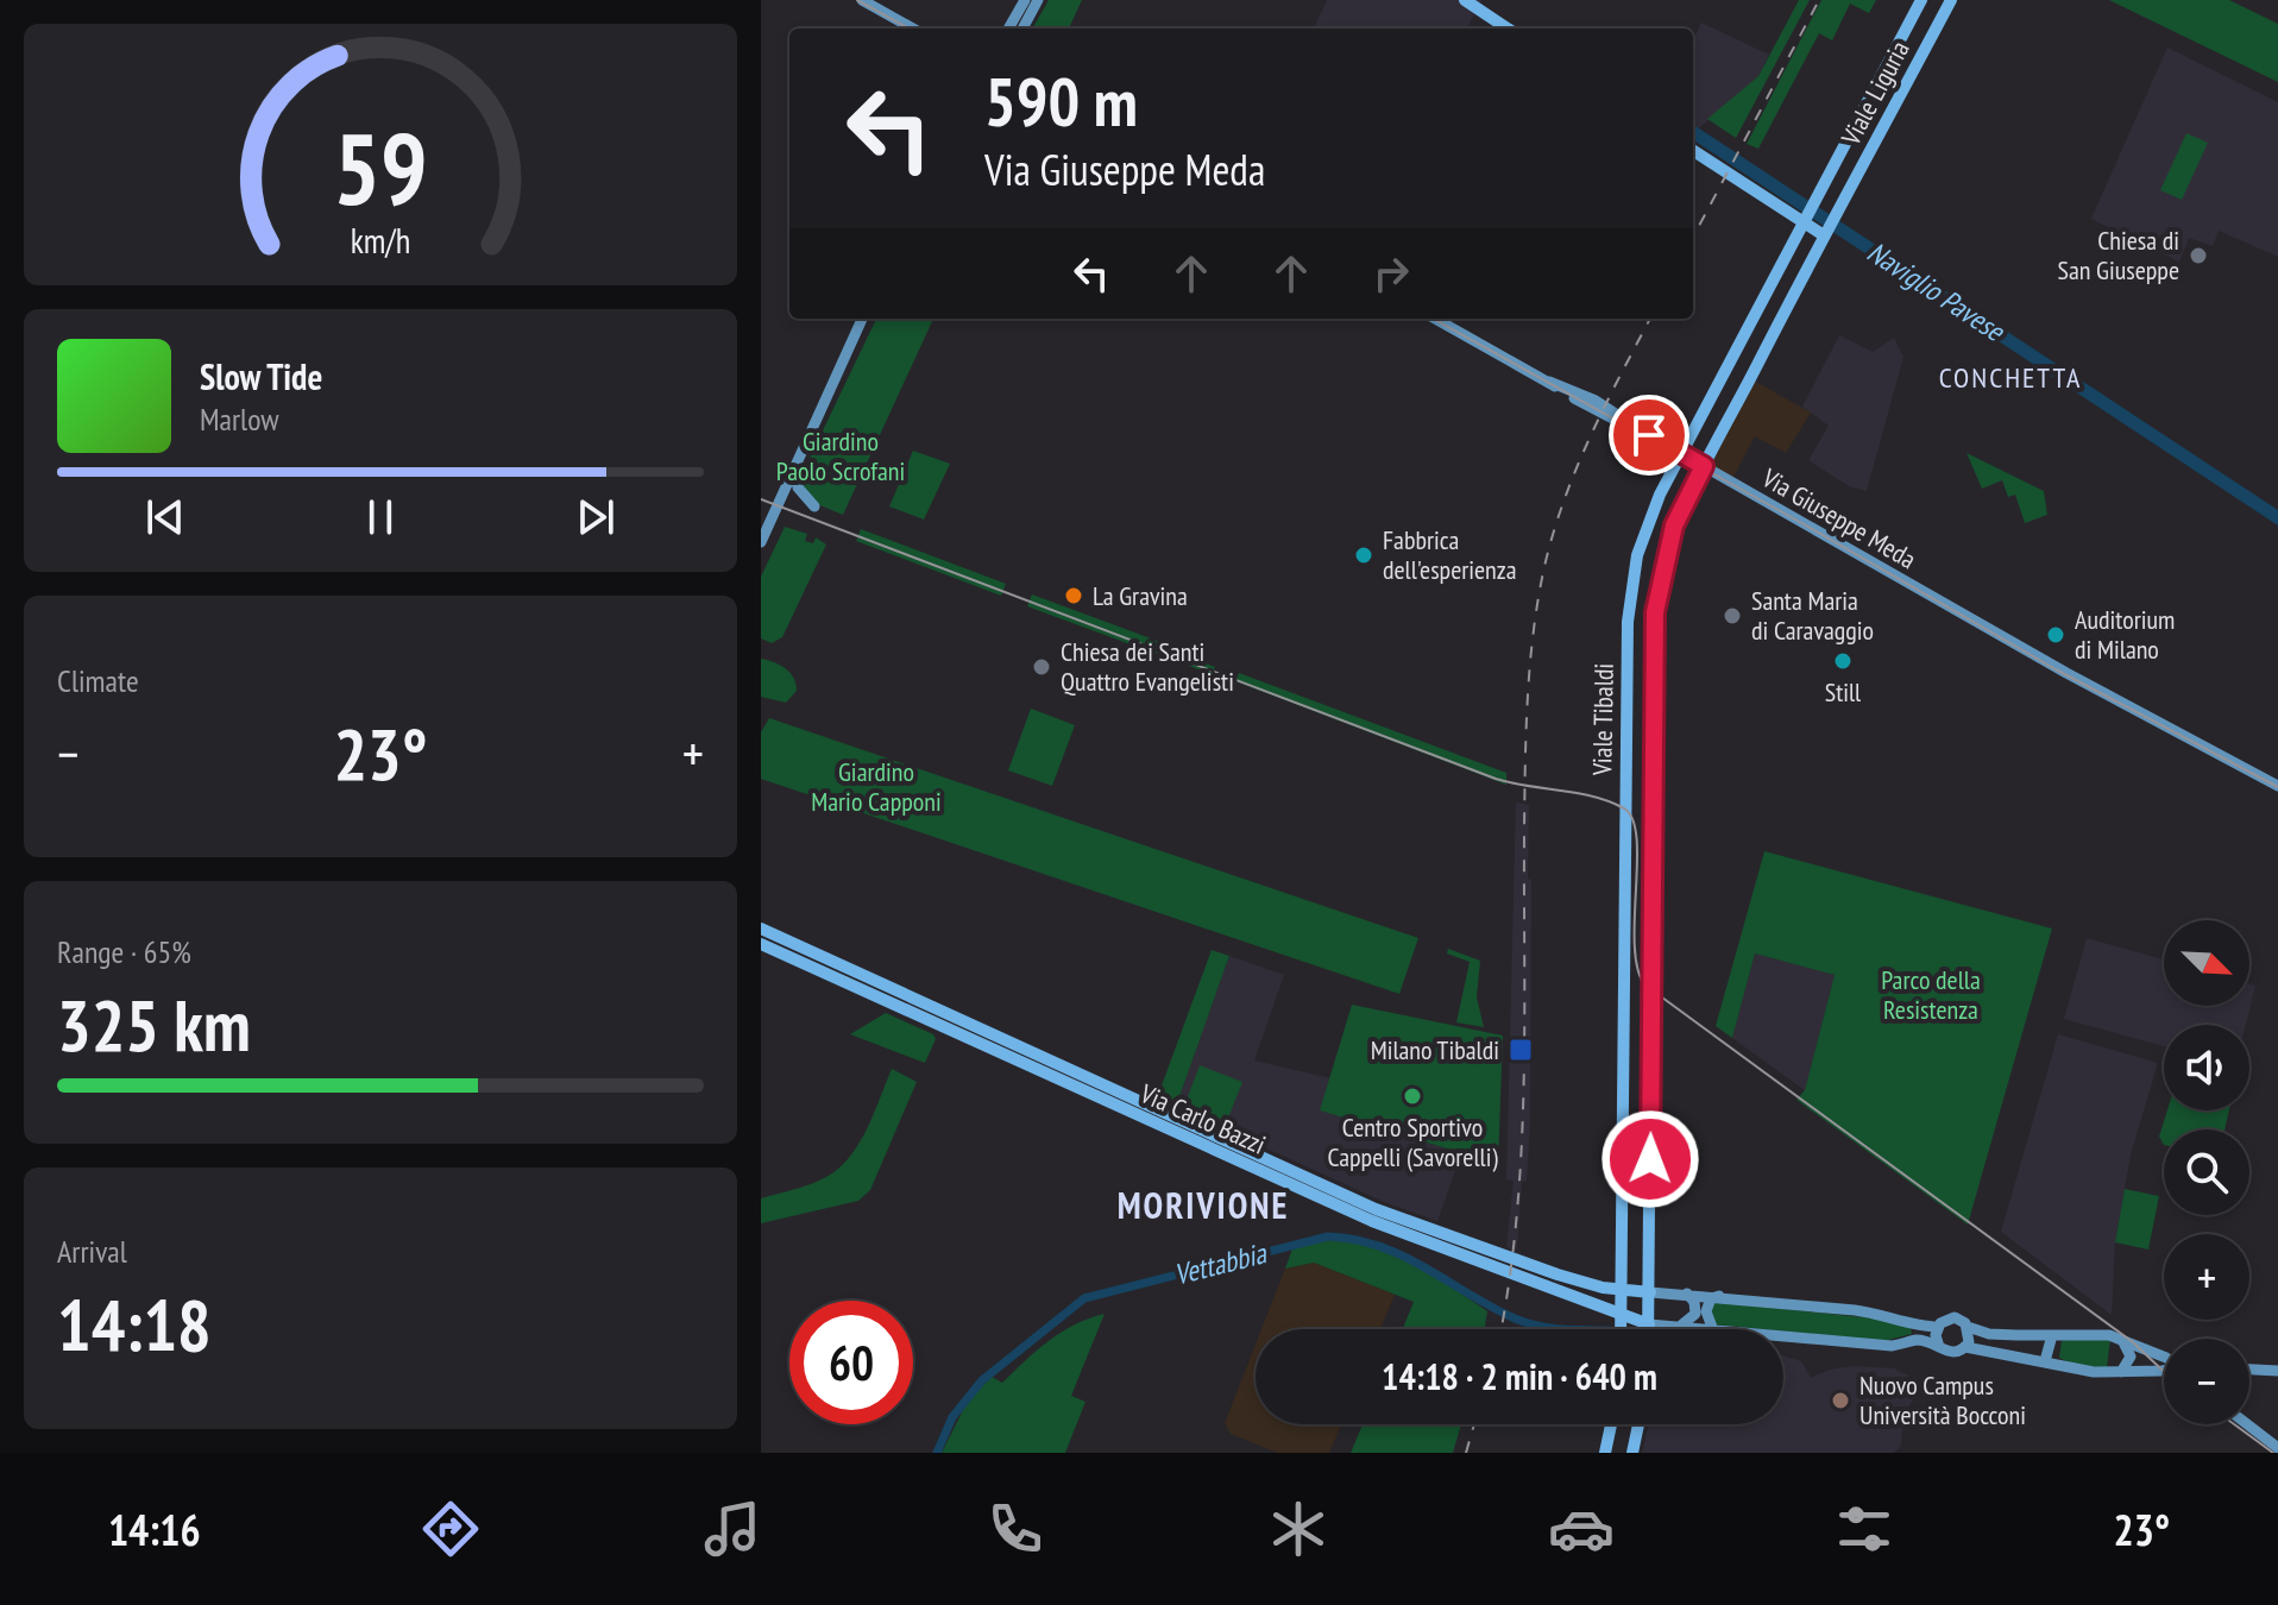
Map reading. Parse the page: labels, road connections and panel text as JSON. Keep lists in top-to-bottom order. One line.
{"streets":{"main road":["Viale Liguria","Via Giuseppe Meda","Viale Tibaldi","Via Carlo Bazzi"]},"crossings":[["Viale Liguria","Viale Tibaldi"],["Via Giuseppe Meda","Viale Tibaldi"],["Viale Tibaldi","Via Carlo Bazzi"]],"districts":["CONCHETTA","MORIVIONE"],"water":["Naviglio Pavese","Vettabbia"],"parks":["Giardino Paolo Scrofani","Giardino Mario Capponi","Parco della Resistenza"],"places":{"other":["Chiesa di San Giuseppe","Fabbrica dell'esperienza","La Gravina","Santa Maria di Caravaggio","Auditorium di Milano","Still","Chiesa dei Santi Quattro Evangelisti","Centro Sportivo Cappelli (Savorelli)","Nuovo Campus Università Bocconi"],"transit":["Milano Tibaldi"]},"north":"bottom right","page":{"turn":["590 m","Via Giuseppe Meda"],"song":["Slow Tide","Marlow"],"tile":["Climate",["Range · 65%","325 km"],["Arrival","14:18"]],"heat":["−","23°","+"],"map_buttons":["+","−"],"limit":"60","trip":"14:18 · 2 min · 640 m","tabs":["14:16","23°"],"gauge":["59","km/h"]}}
